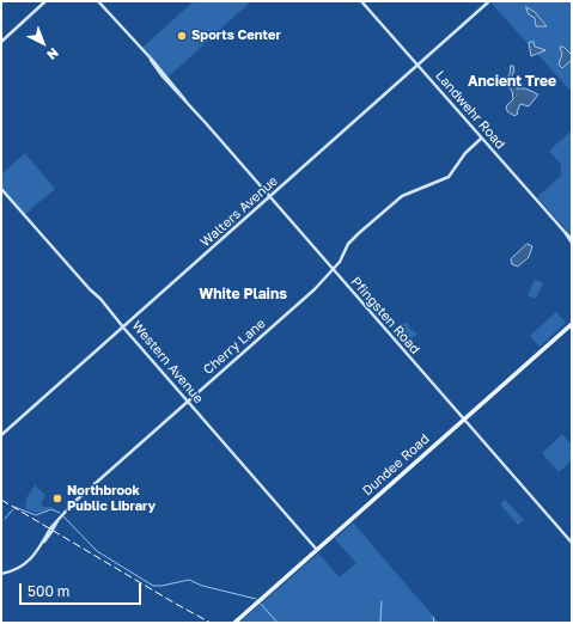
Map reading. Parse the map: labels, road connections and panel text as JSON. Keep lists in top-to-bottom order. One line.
{"streets":{"main road":["Dundee Road"],"street":["Landwehr Road","Walters Avenue","Pfingsten Road","Cherry Lane","Western Avenue"]},"crossings":[["Landwehr Road","Walters Avenue"],["Landwehr Road","Cherry Lane"],["Walters Avenue","Pfingsten Road"],["Walters Avenue","Western Avenue"],["Pfingsten Road","Cherry Lane"],["Pfingsten Road","Dundee Road"],["Cherry Lane","Western Avenue"],["Western Avenue","Dundee Road"]],"districts":["Ancient Tree","White Plains"],"places":["Sports Center","Northbrook Public Library"],"scale_bar":"500 m","north":"bottom right"}
